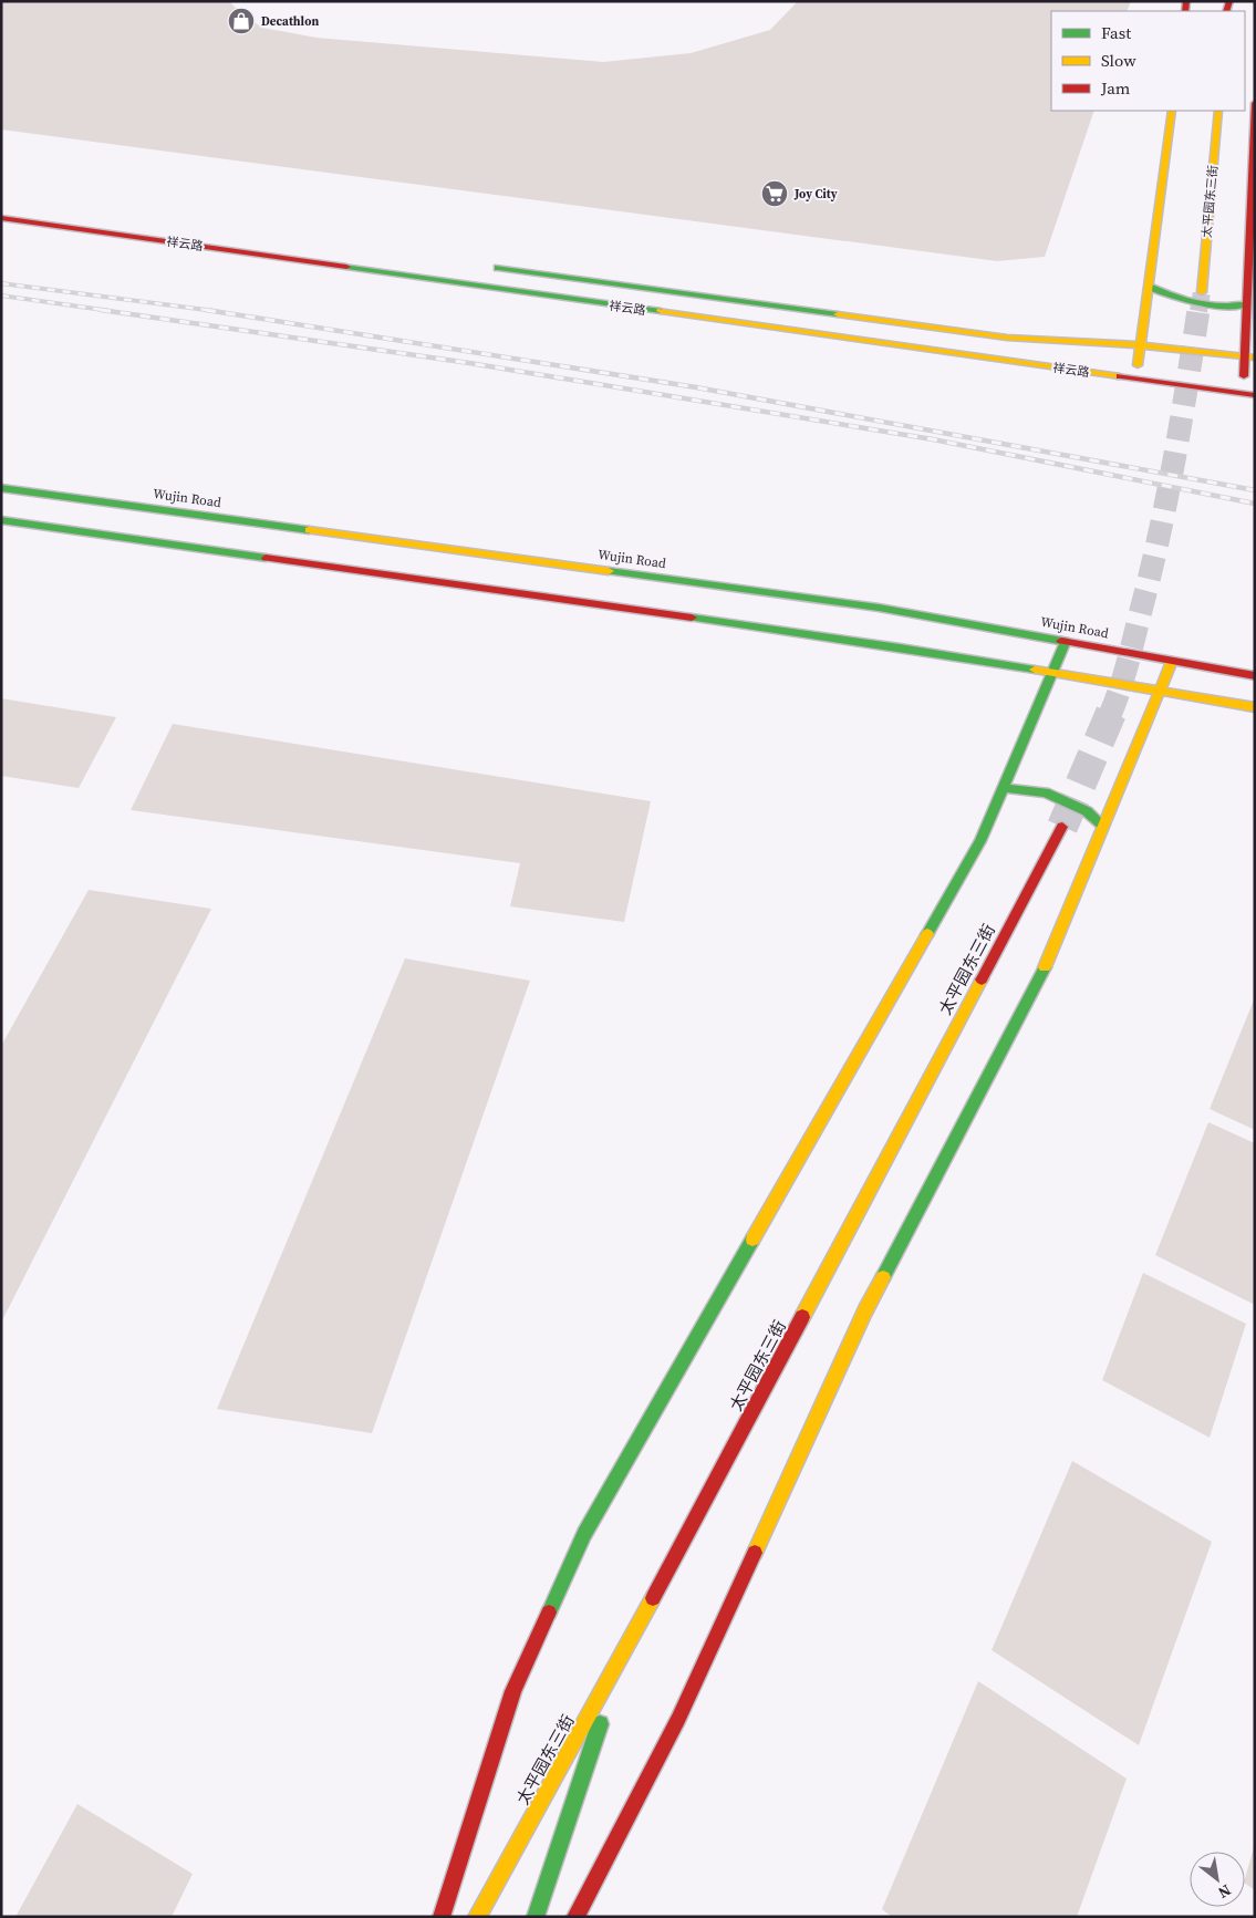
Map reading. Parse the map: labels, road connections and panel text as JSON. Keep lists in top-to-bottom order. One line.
{"streets":{"street":["太平园东三街","祥云路","Wujin Road"]},"places":{"shop":["Decathlon"],"supermarket":["Joy City"]},"legend":["Fast","Slow","Jam"],"north":"bottom right"}
